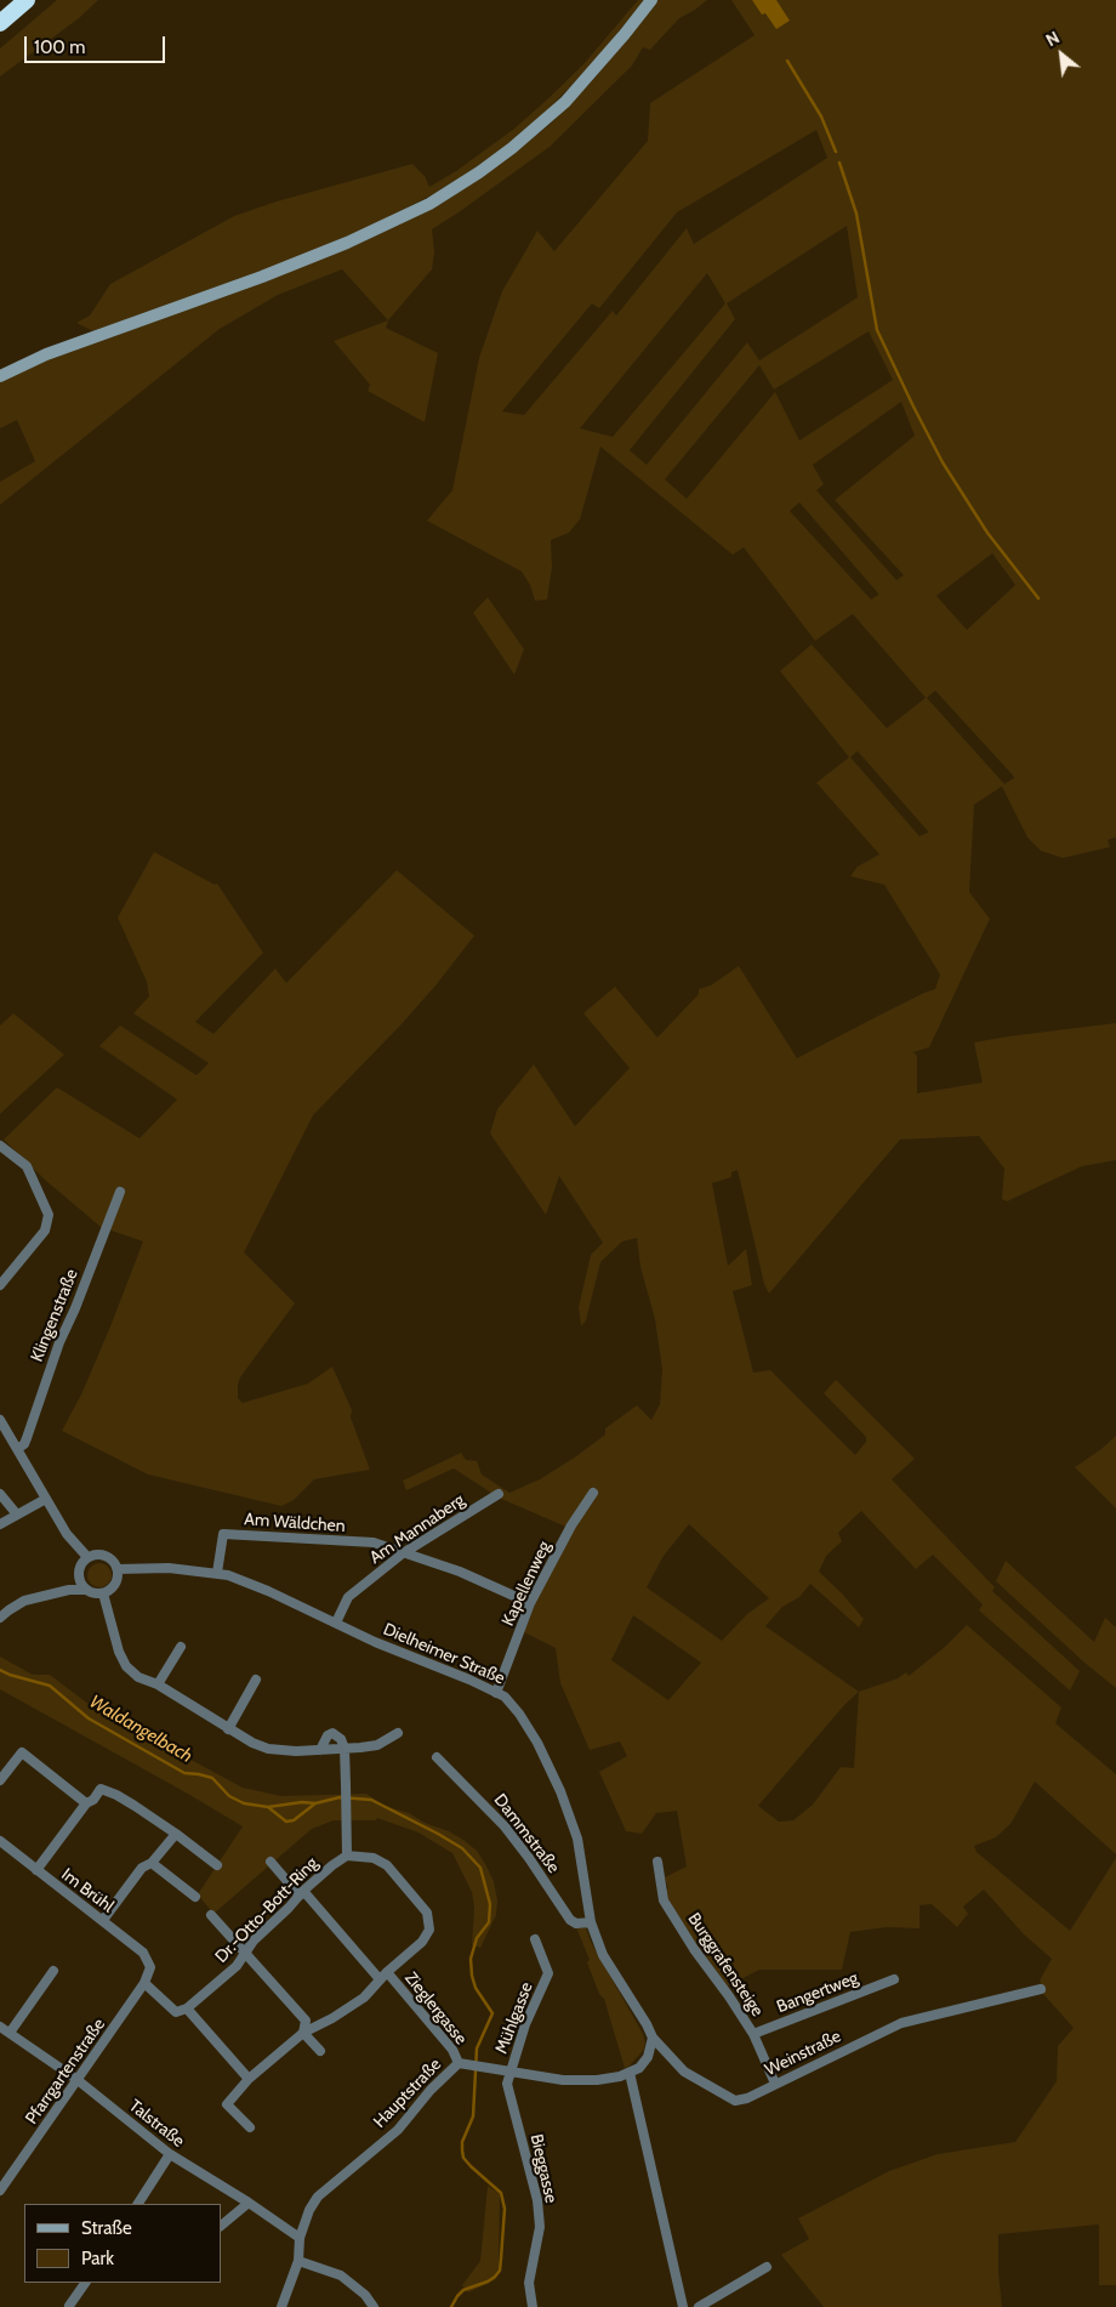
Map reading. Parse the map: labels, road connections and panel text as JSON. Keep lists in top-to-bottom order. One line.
{"streets":{"street":["Klingenstraße","Am Wäldchen","Am Mannaberg","Kapellenweg","Dielheimer Straße","Dammstraße","Im Brühl","Dr.-Otto-Bott-Ring","Burggrafensteige","Bangertweg","Zieglergasse","Mühlgasse","Weinstraße","Pfarrgartenstraße","Hauptstraße","Talstraße","Bieggasse"]},"crossings":[["Am Wäldchen","Am Mannaberg"],["Am Wäldchen","Dielheimer Straße"],["Am Mannaberg","Dielheimer Straße"],["Kapellenweg","Dielheimer Straße"],["Dielheimer Straße","Dammstraße"],["Dielheimer Straße","Weinstraße"],["Im Brühl","Pfarrgartenstraße"],["Burggrafensteige","Bangertweg"],["Burggrafensteige","Weinstraße"],["Zieglergasse","Hauptstraße"],["Mühlgasse","Hauptstraße"],["Mühlgasse","Bieggasse"],["Pfarrgartenstraße","Talstraße"],["Hauptstraße","Talstraße"],["Hauptstraße","Bieggasse"]],"water":["Waldangelbach"],"legend":["Straße","Park"],"scale_bar":"100 m","north":"top left"}
